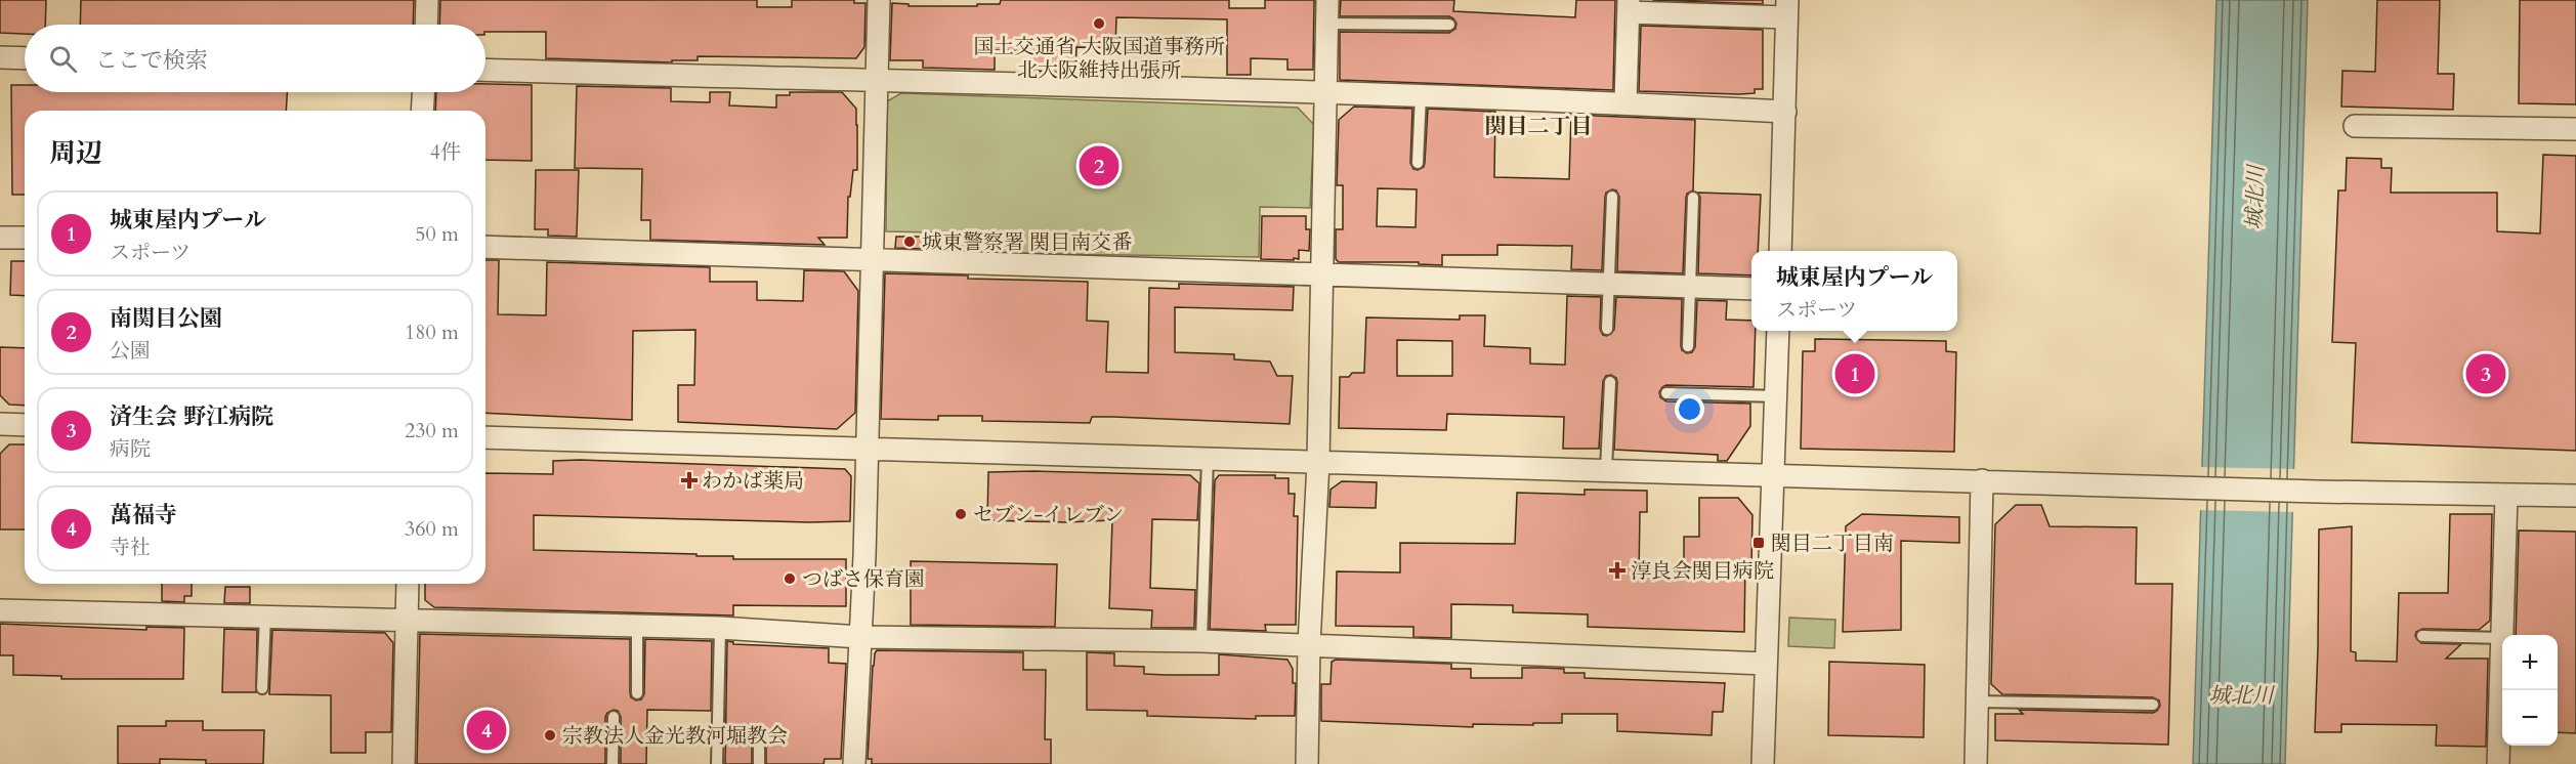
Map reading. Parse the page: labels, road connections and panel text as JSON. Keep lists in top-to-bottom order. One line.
{"districts":["関目二丁目"],"water":["城北川"],"places":{"other":["国土交通省 大阪国道事務所 北大阪維持出張所","城東警察署 関目南交番","セブン-イレブン","つばさ保育園","宗教法人金光教河堀教会"],"health":["わかば薬局","淳良会関目病院"],"transit":["関目二丁目南"]},"page":{"search":"ここで検索","heading":["周辺","4件"],"pins":["2","1","3","4"],"list":[{"mark":"1","name":"城東屋内プール","note":"スポーツ","value":"50 m"},{"mark":"2","name":"南関目公園","note":"公園","value":"180 m"},{"mark":"3","name":"済生会 野江病院","note":"病院","value":"230 m"},{"mark":"4","name":"萬福寺","note":"寺社","value":"360 m"}],"popup":["城東屋内プール","スポーツ"],"map_buttons":["+","−"]}}
